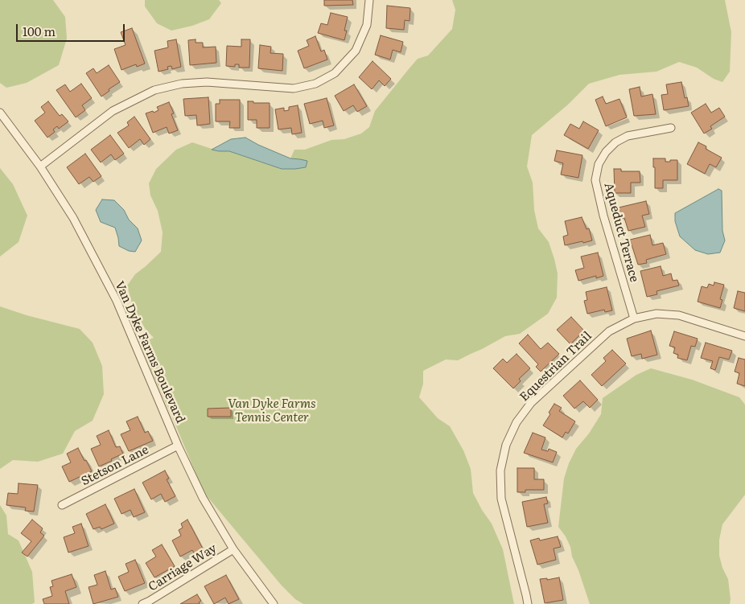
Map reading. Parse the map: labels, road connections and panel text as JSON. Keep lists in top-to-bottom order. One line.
{"streets":{"street":["Aqueduct Terrace","Van Dyke Farms Boulevard","Equestrian Trail","Stetson Lane","Carriage Way"]},"crossings":[["Aqueduct Terrace","Equestrian Trail"],["Van Dyke Farms Boulevard","Stetson Lane"],["Van Dyke Farms Boulevard","Carriage Way"]],"parks":["Van Dyke Farms Tennis Center"],"scale_bar":"100 m"}
